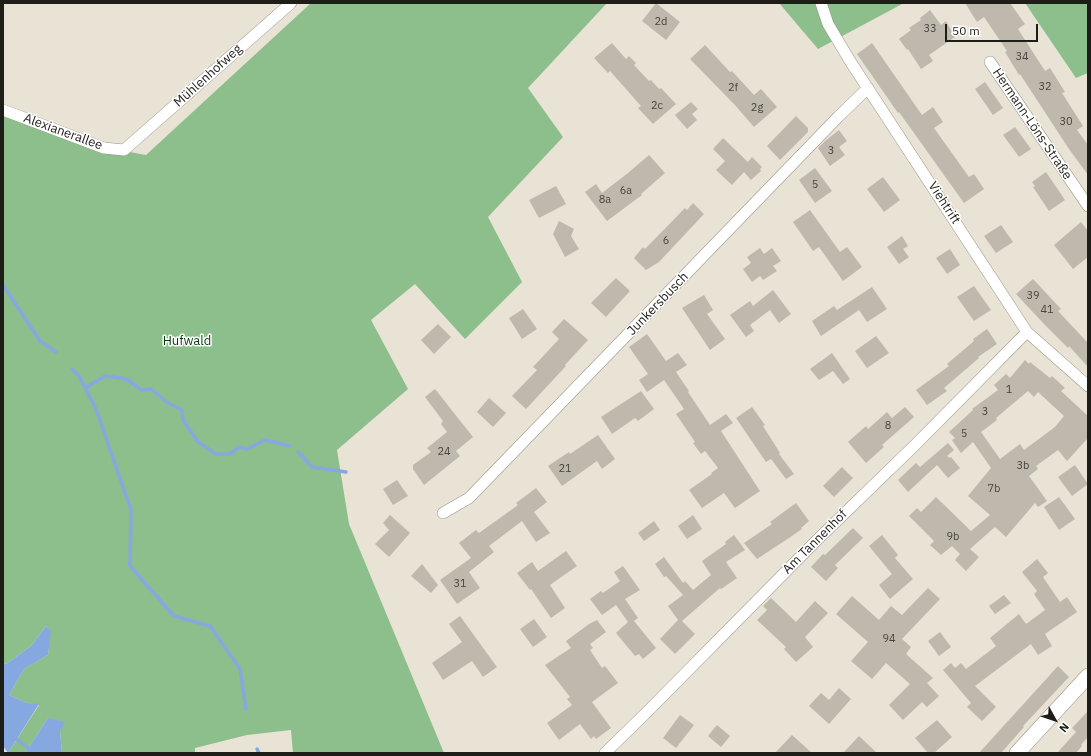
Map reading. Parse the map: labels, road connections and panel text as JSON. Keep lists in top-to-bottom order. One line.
{"streets":{"street":["Mühlenhofweg","Hermann-Löns-Straße","Alexianerallee","Viehtrift","Junkersbusch","Am Tannenhof"]},"crossings":[["Mühlenhofweg","Alexianerallee"],["Viehtrift","Junkersbusch"],["Viehtrift","Am Tannenhof"]],"parks":["Hufwald"],"house_numbers":["2d","33","34","32","2f","2c","2g","30","3","5","6a","8a","6","39","41","1","3","8","5","24","3b","21","7b","9b","31","94"],"scale_bar":"50 m","north":"bottom right"}
